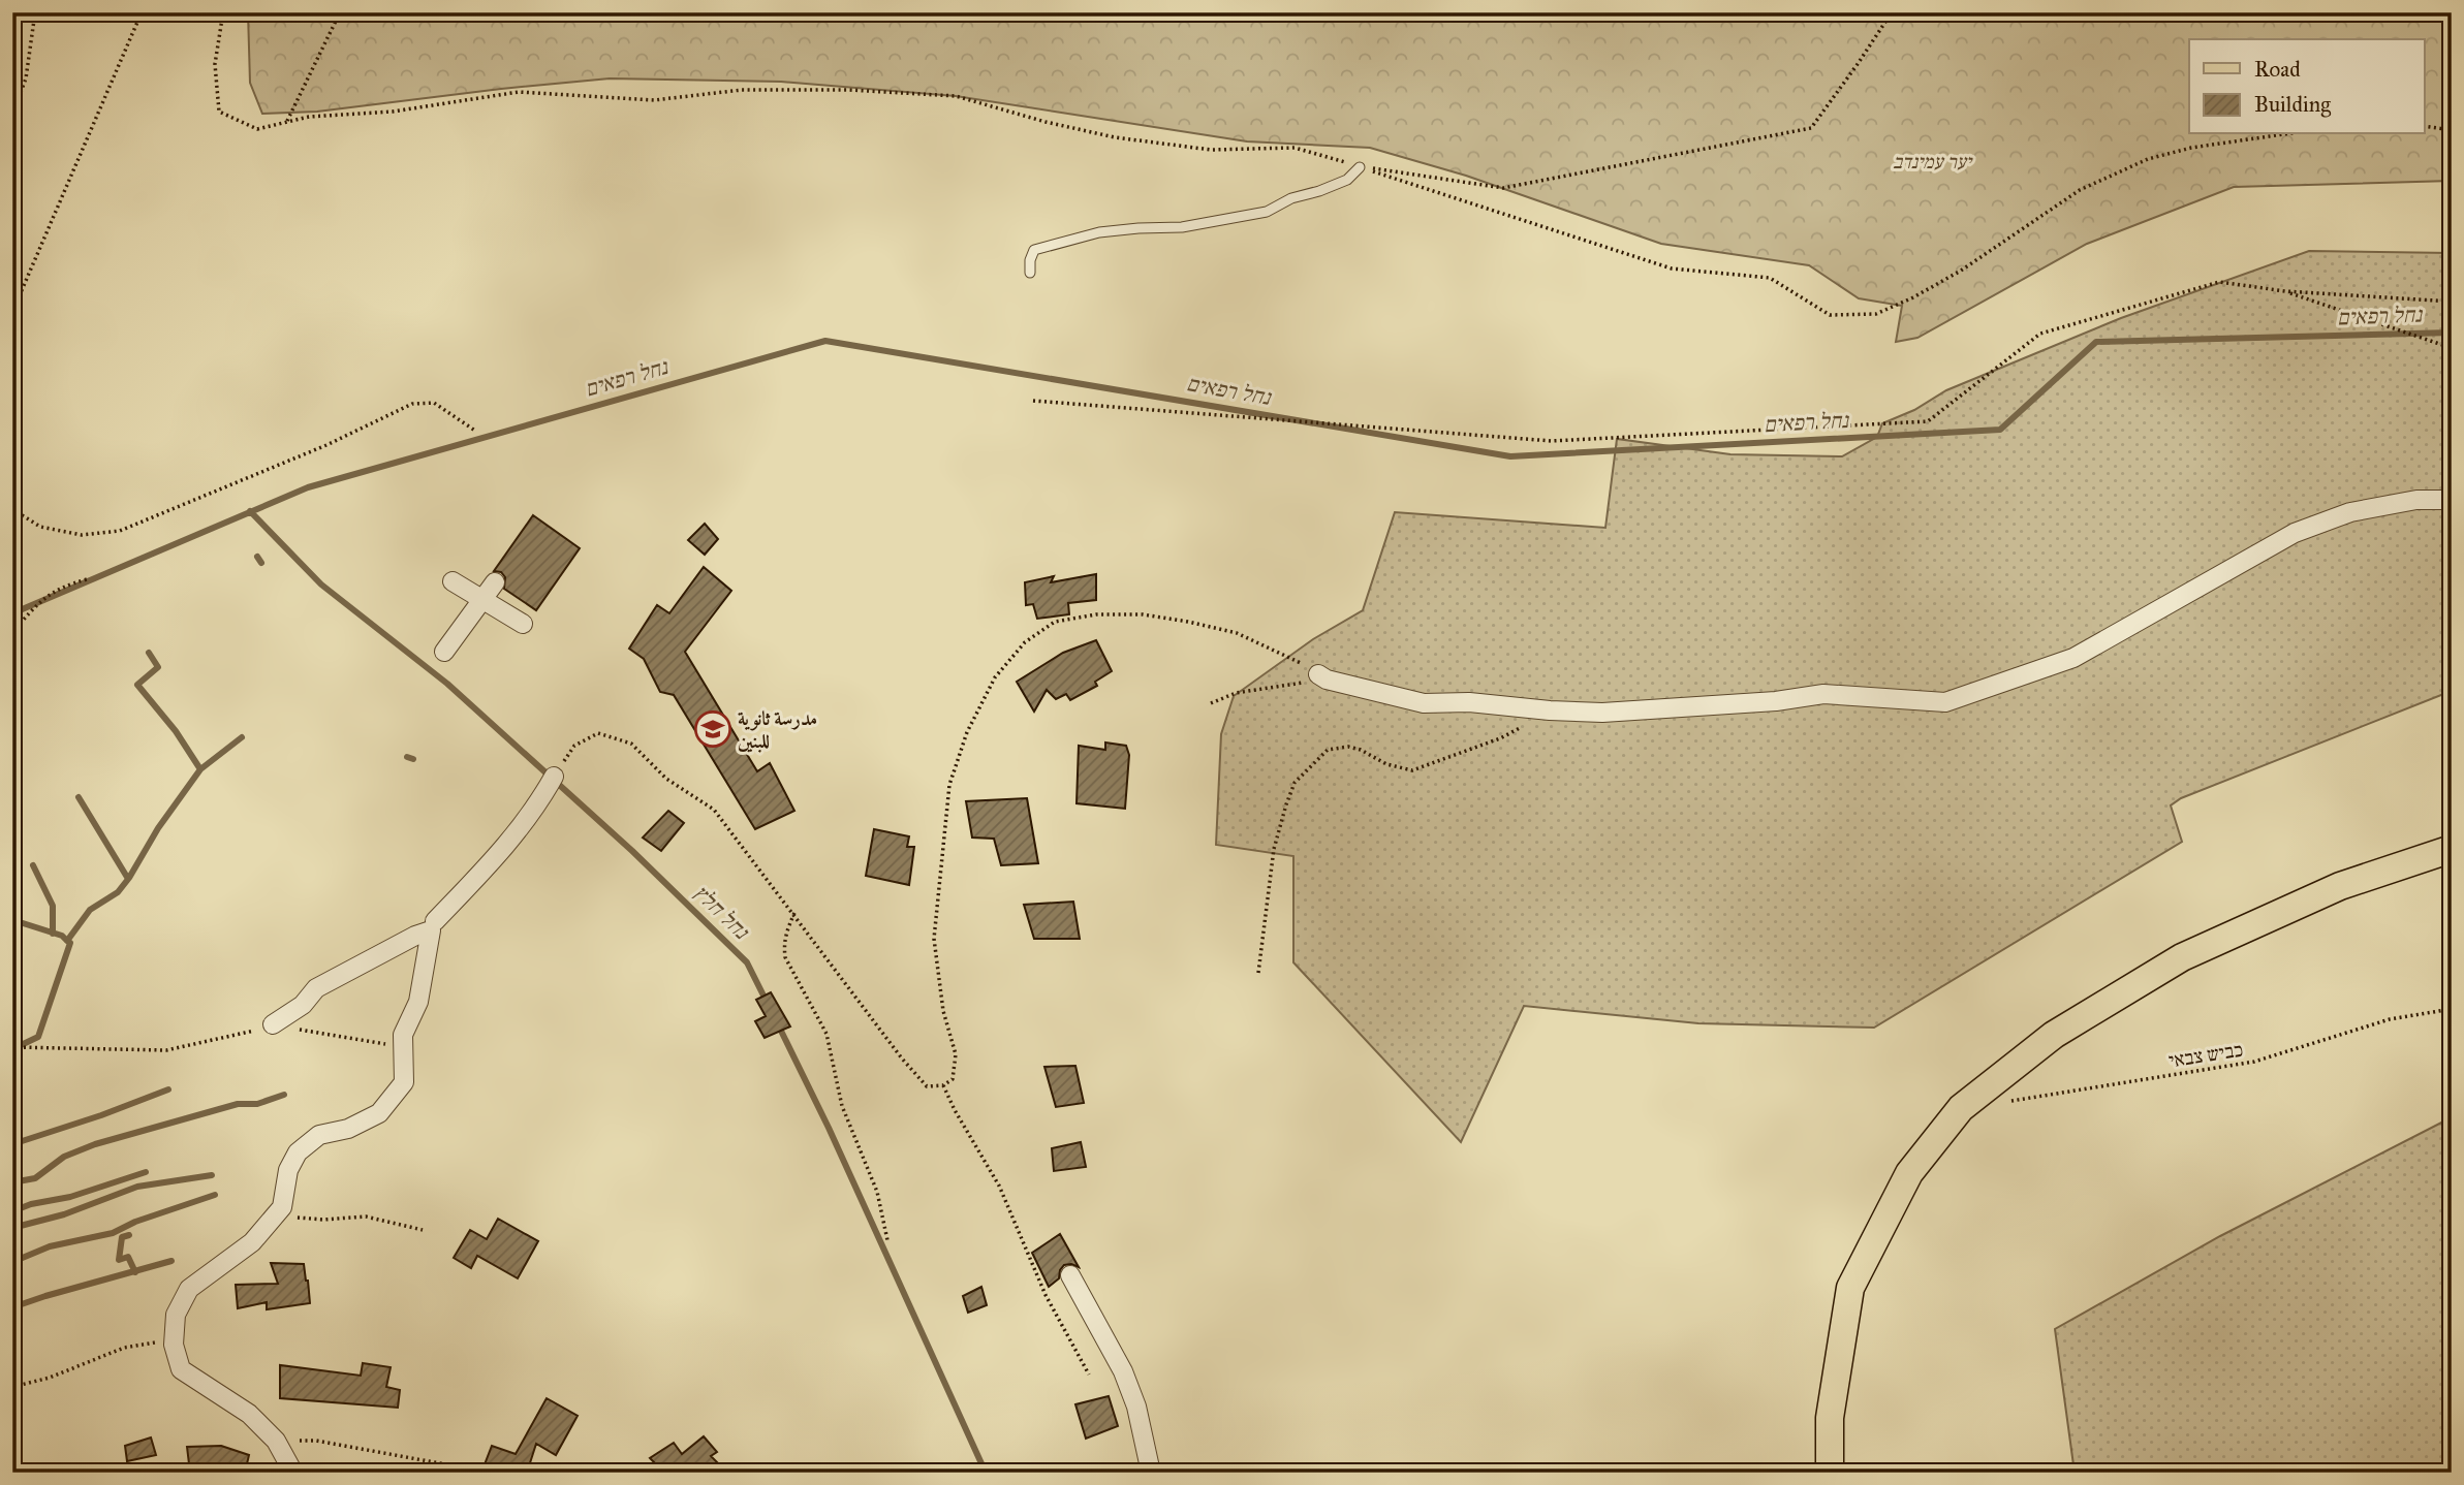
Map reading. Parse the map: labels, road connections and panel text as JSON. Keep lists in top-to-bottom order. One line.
{"streets":{"path":["כביש צבאי"]},"water":["נחל רפאים","נחל חלץ"],"parks":["יער עמינדב"],"places":{"school or university":["مدرسة ثانوية للبنين"]},"legend":["Road","Building"]}
